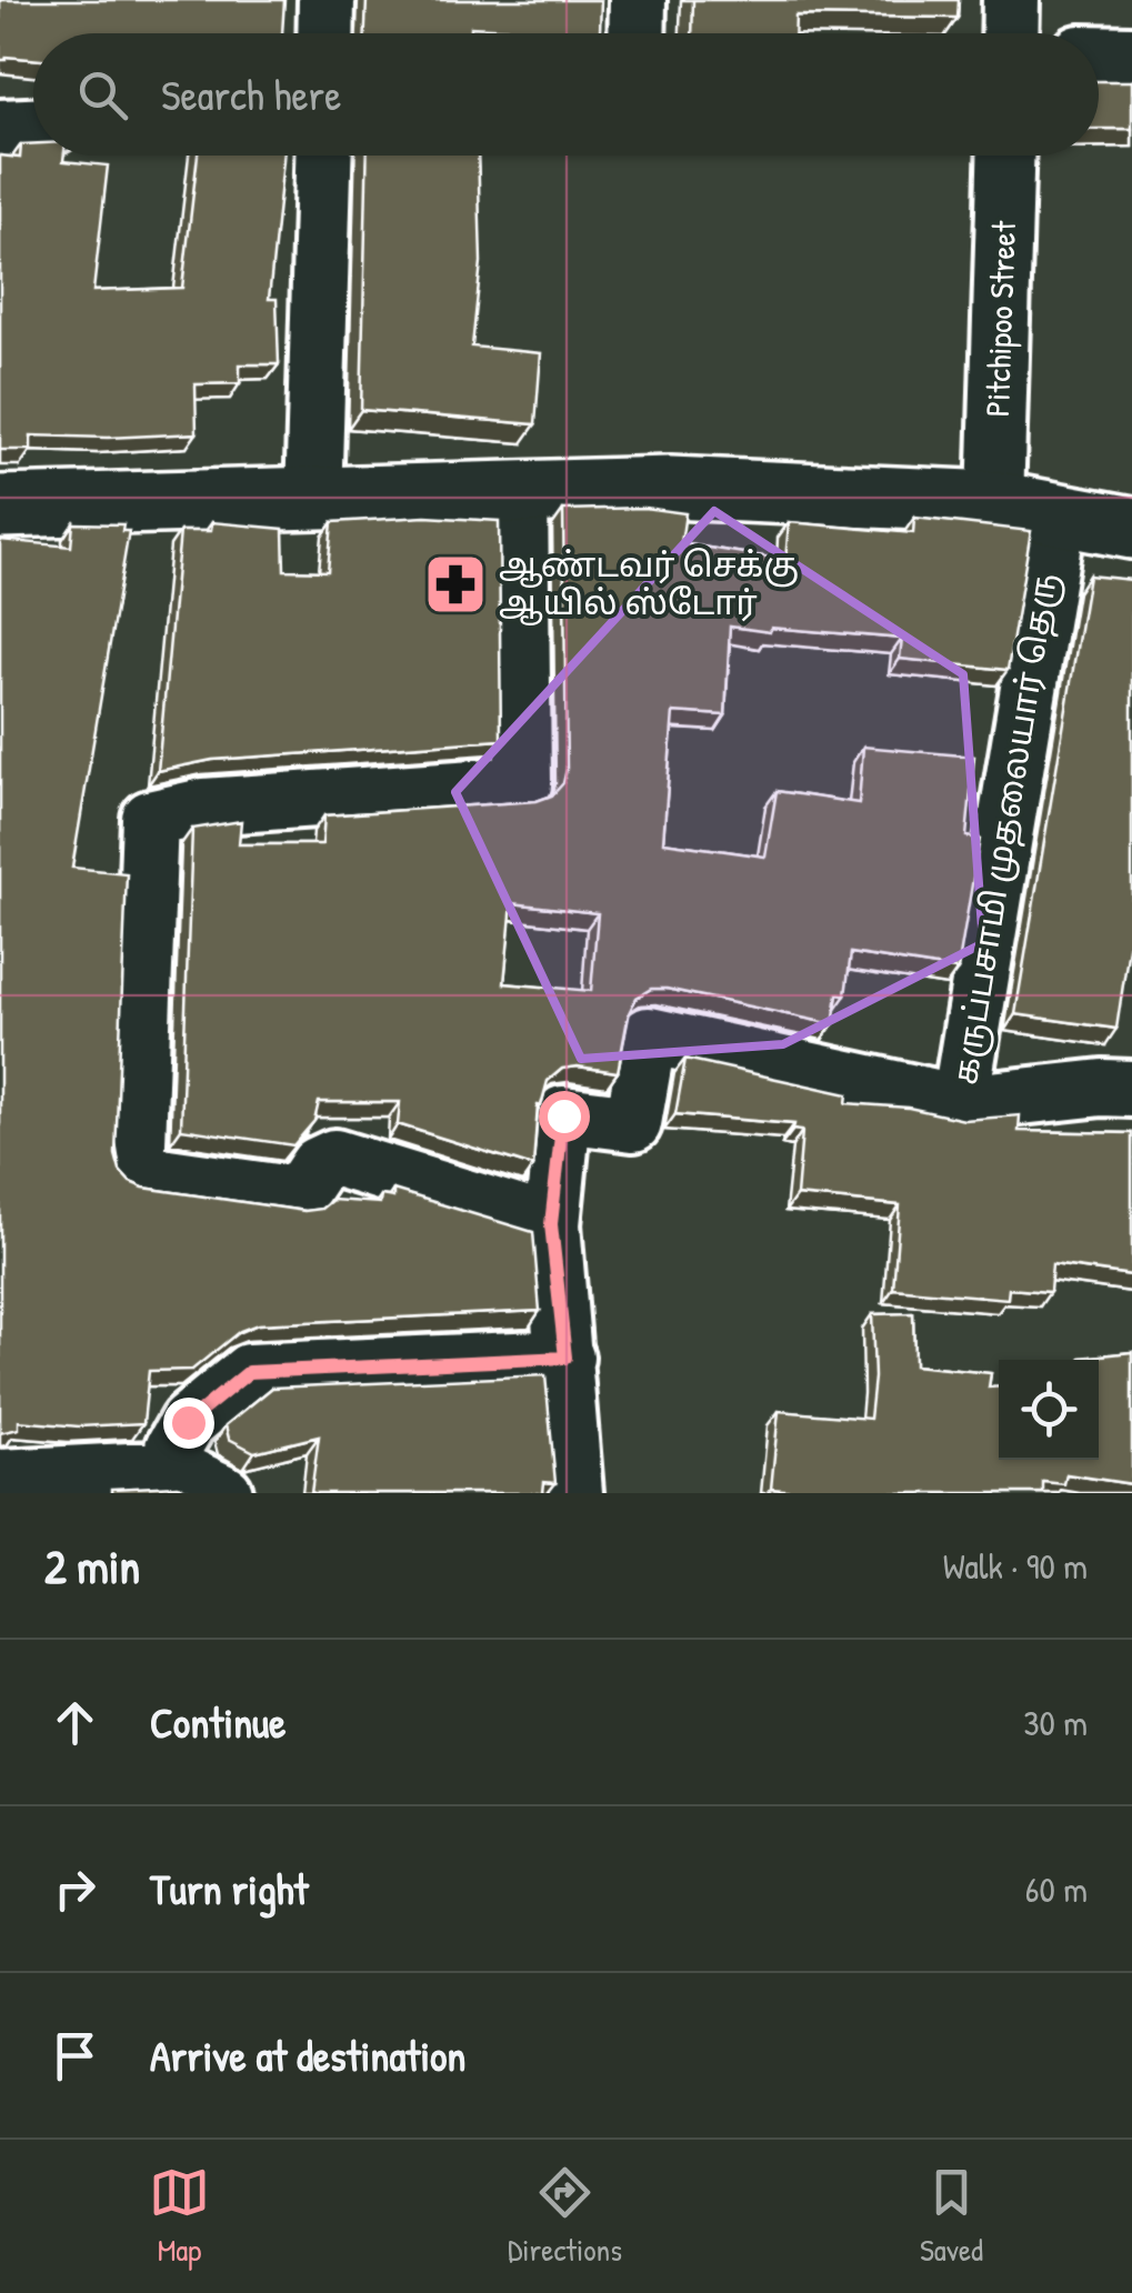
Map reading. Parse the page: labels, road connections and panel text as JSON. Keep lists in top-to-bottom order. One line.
{"streets":{"street":["Pitchipoo Street","கருப்பசாமி முதலையார் தெரு"]},"places":{"pharmacy":["ஆண்டவர் செக்கு ஆயில் ஸ்டோர்"]},"page":{"search":"Search here","heading":["2 min","Walk · 90 m"],"list":[["Continue","30 m"],["Turn right","60 m"],"Arrive at destination"],"nav":["Map","Directions","Saved"]}}
